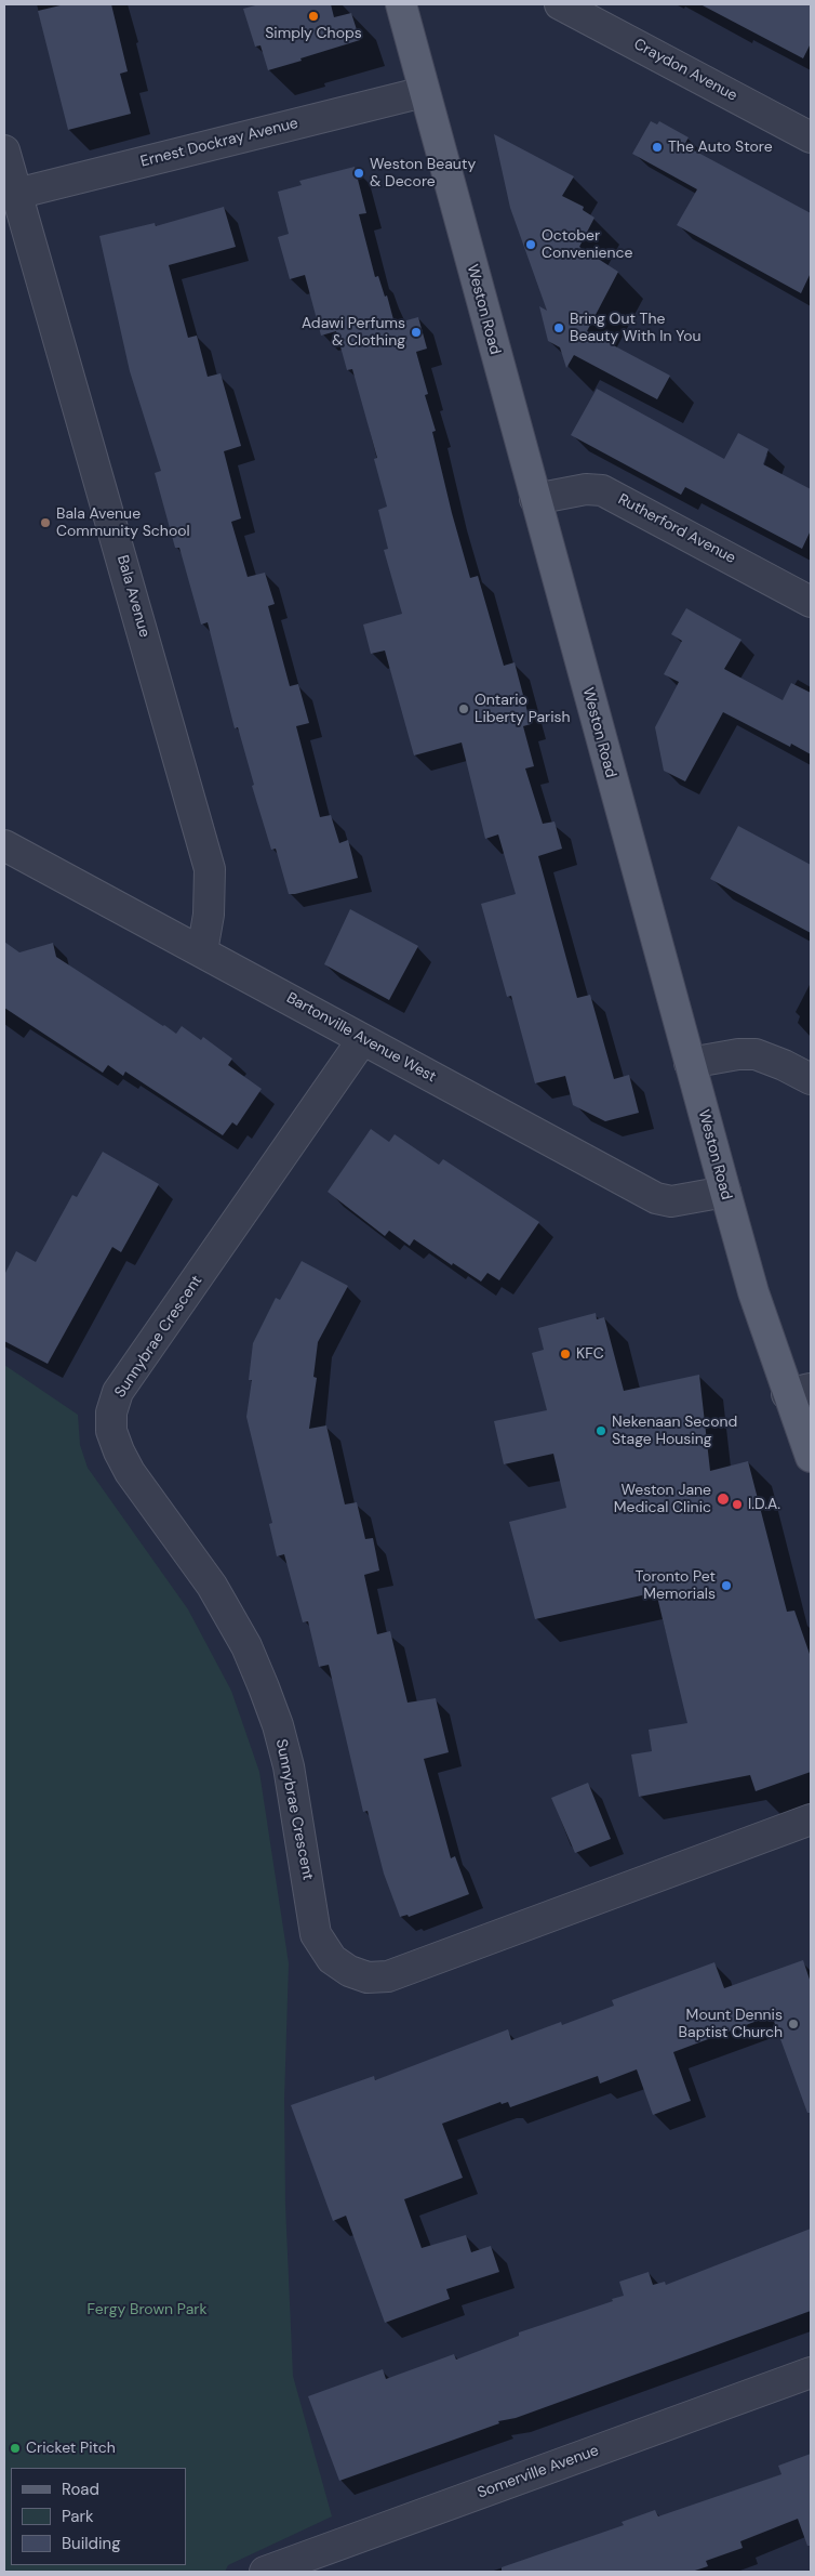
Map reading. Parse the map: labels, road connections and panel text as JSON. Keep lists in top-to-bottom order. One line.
{"streets":{"main road":["Weston Road"],"street":["Craydon Avenue","Ernest Dockray Avenue","Rutherford Avenue","Bala Avenue","Bartonville Avenue West","Sunnybrae Crescent","Somerville Avenue"]},"crossings":[["Ernest Dockray Avenue","Weston Road"],["Ernest Dockray Avenue","Bala Avenue"],["Weston Road","Rutherford Avenue"],["Weston Road","Bartonville Avenue West"],["Bala Avenue","Bartonville Avenue West"],["Bartonville Avenue West","Sunnybrae Crescent"]],"parks":["Fergy Brown Park"],"places":["Simply Chops","The Auto Store","Weston Beauty & Decore","October Convenience","Bring Out The Beauty With In You","Adawi Perfums & Clothing","Bala Avenue Community School","Ontario Liberty Parish","KFC","Nekenaan Second Stage Housing","Weston Jane Medical Clinic","I.D.A.","Toronto Pet Memorials","Mount Dennis Baptist Church","Cricket Pitch"],"legend":["Road","Park","Building"]}
